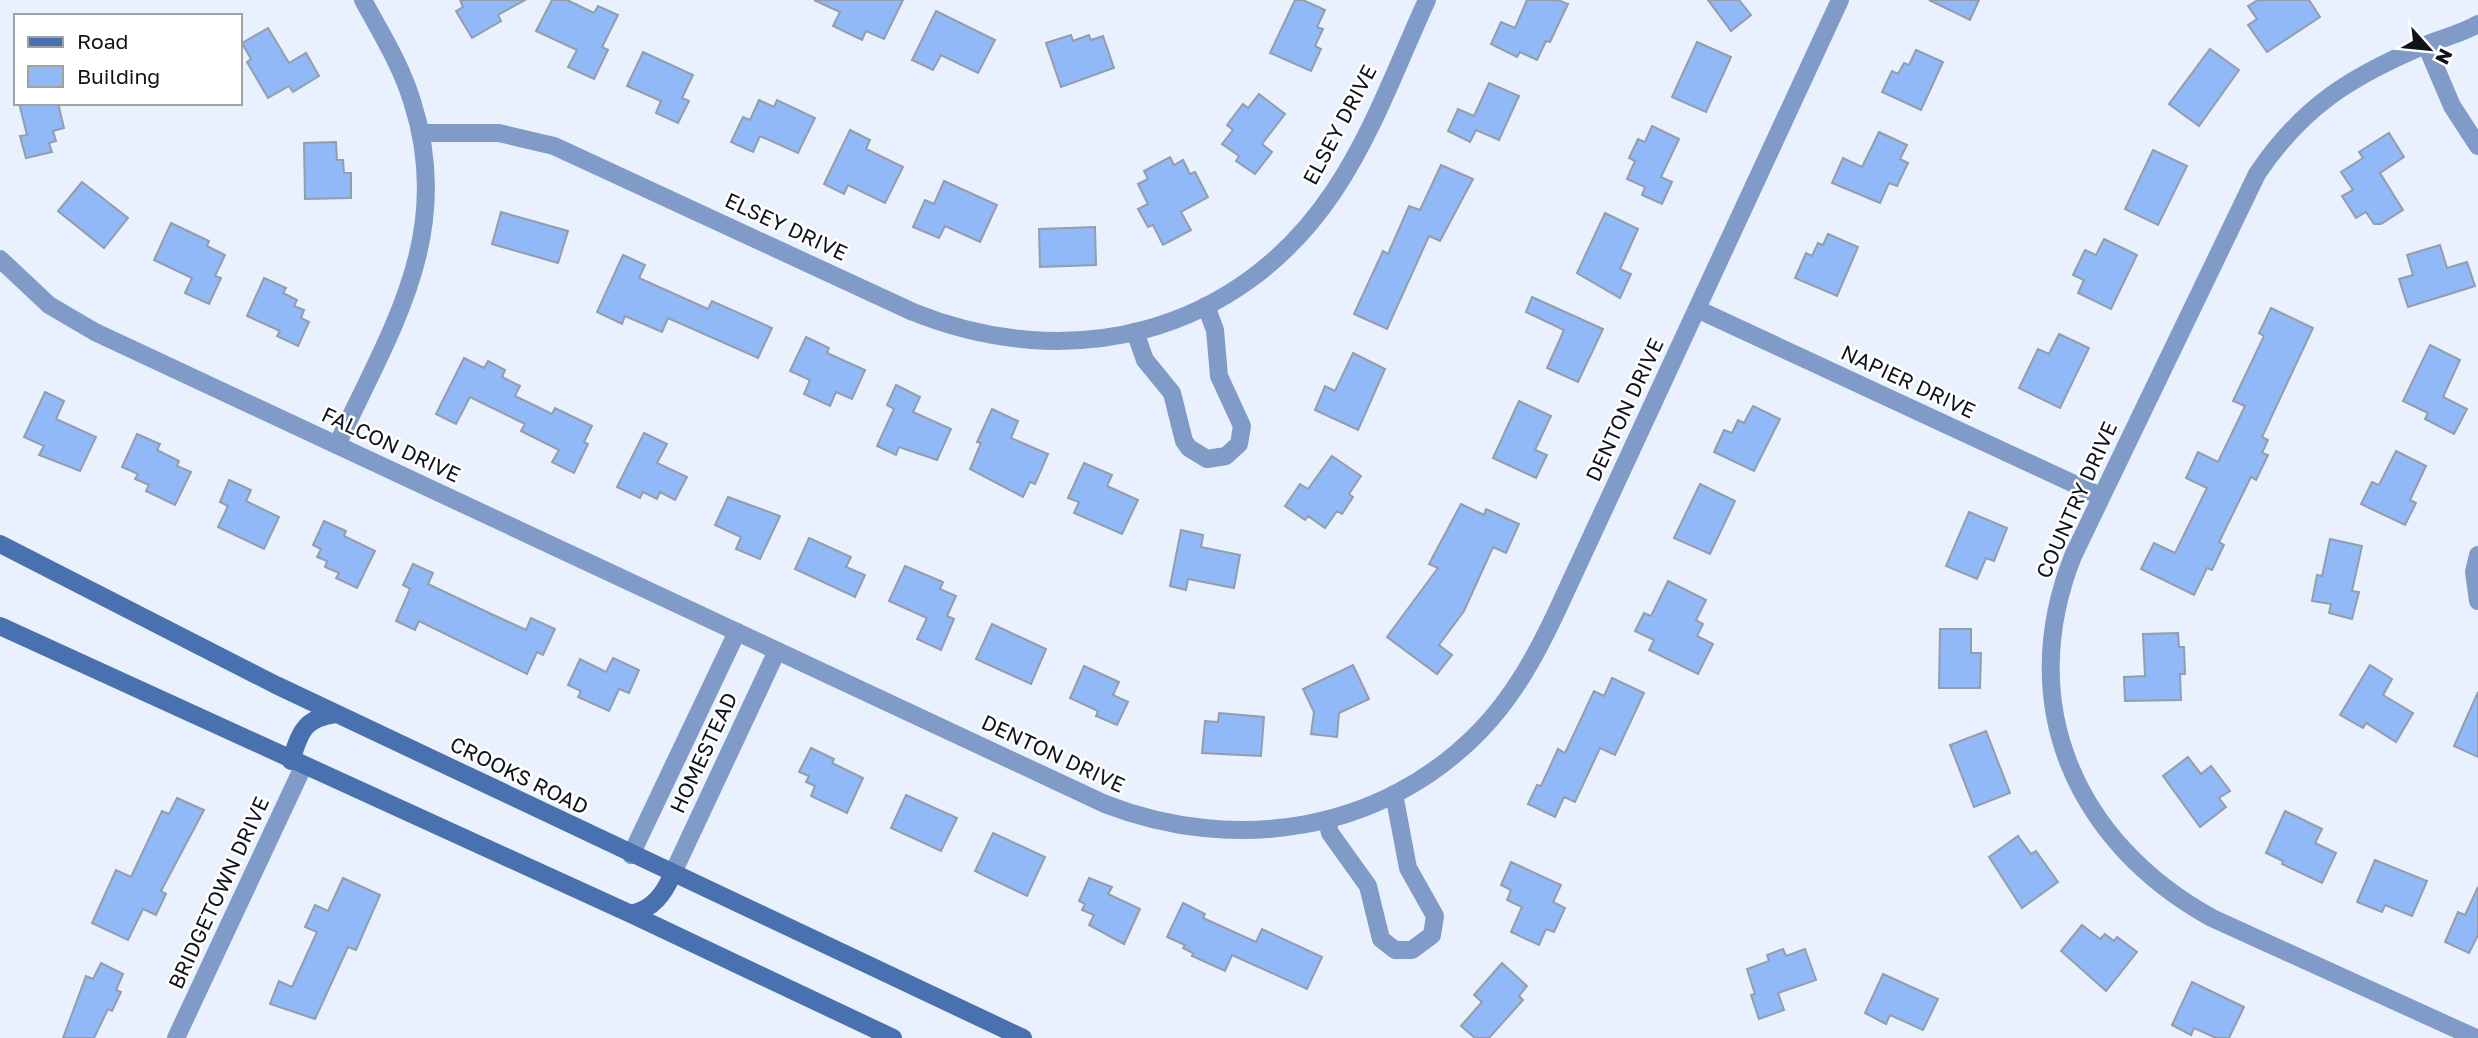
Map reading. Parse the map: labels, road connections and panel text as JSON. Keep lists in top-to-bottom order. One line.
{"streets":{"main road":["CROOKS ROAD"],"street":["ELSEY DRIVE","NAPIER DRIVE","DENTON DRIVE","FALCON DRIVE","COUNTRY DRIVE","HOMESTEAD","BRIDGETOWN DRIVE"]},"crossings":[["NAPIER DRIVE","DENTON DRIVE"],["NAPIER DRIVE","COUNTRY DRIVE"],["DENTON DRIVE","FALCON DRIVE"],["DENTON DRIVE","HOMESTEAD"],["FALCON DRIVE","HOMESTEAD"],["HOMESTEAD","CROOKS ROAD"]],"legend":["Road","Building"],"north":"bottom right"}
